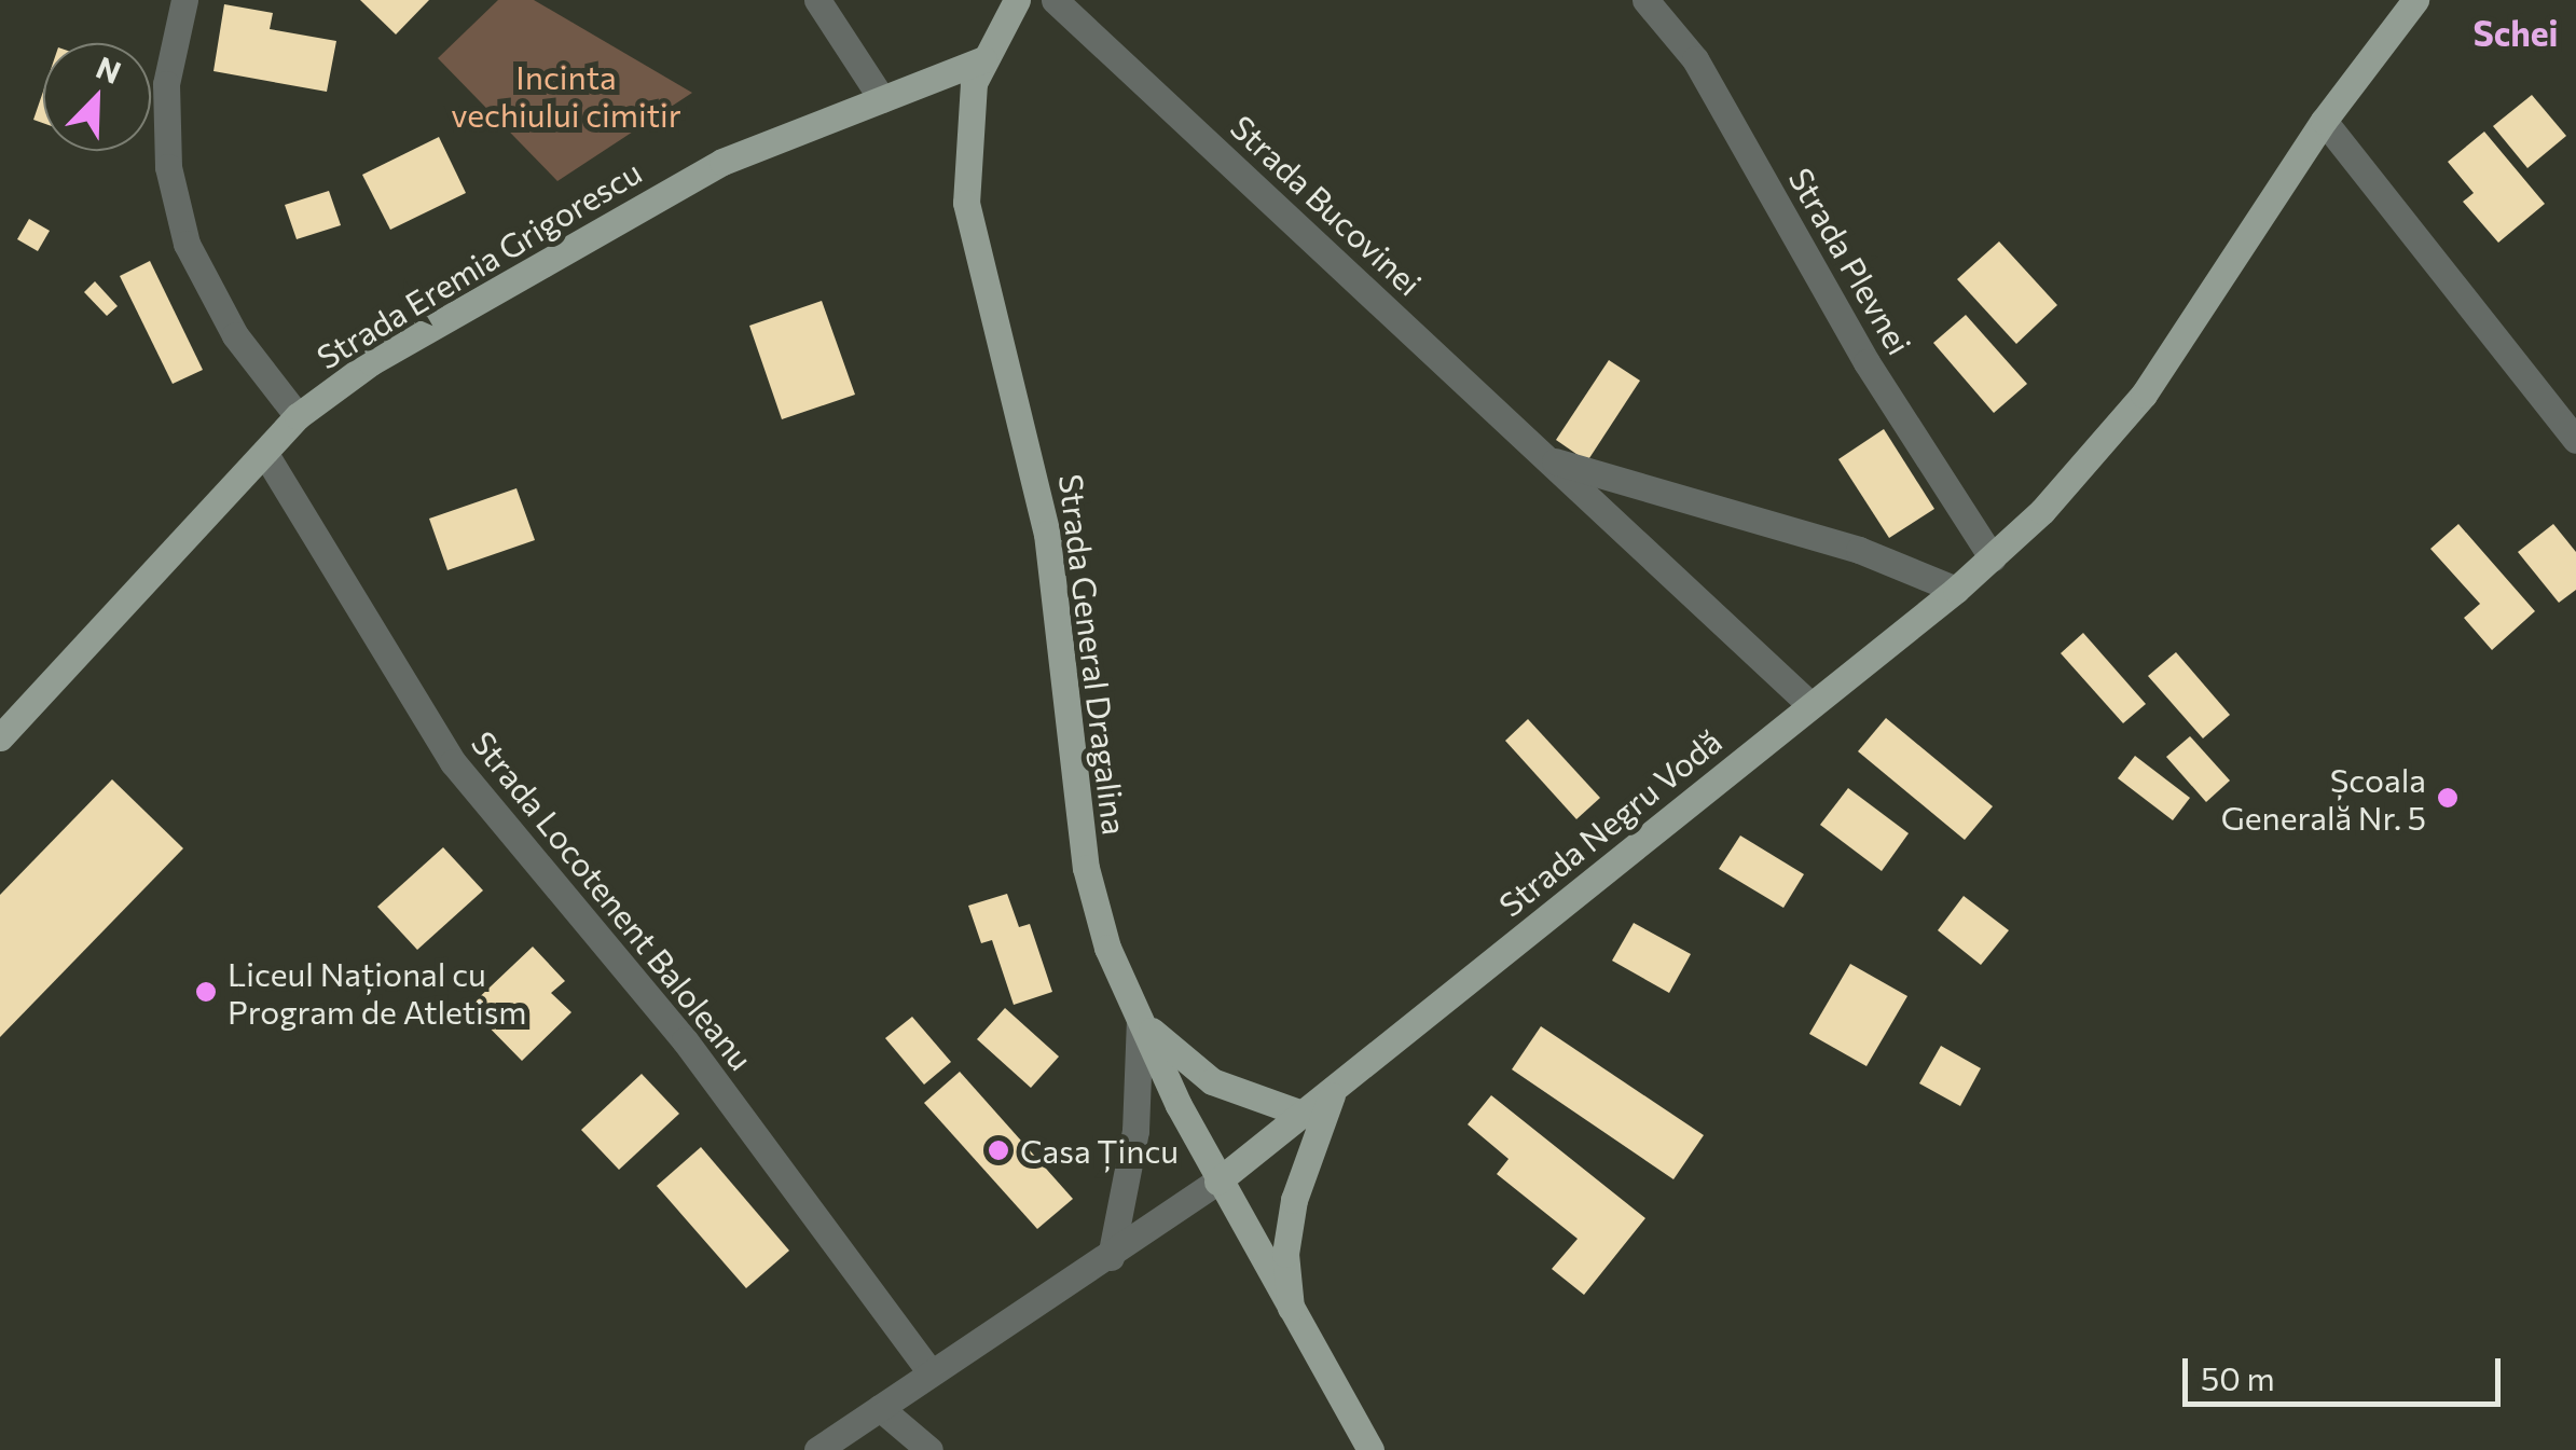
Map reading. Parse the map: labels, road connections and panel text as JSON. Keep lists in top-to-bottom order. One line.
{"streets":{"main road":["Strada Eremia Grigorescu","Strada General Dragalina","Strada Negru Vodă"],"street":["Strada Bucovinei","Strada Plevnei","Strada Locotenent Baloleanu"]},"crossings":[["Strada Bucovinei","Strada Negru Vodă"],["Strada Plevnei","Strada Negru Vodă"],["Strada Eremia Grigorescu","Strada General Dragalina"],["Strada Eremia Grigorescu","Strada Locotenent Baloleanu"],["Strada General Dragalina","Strada Negru Vodă"],["Strada Negru Vodă","Strada Locotenent Baloleanu"]],"districts":["Schei"],"parks":["Incinta vechiului cimitir"],"places":["Școala Generală Nr. 5","Liceul Național cu Program de Atletism","Casa Țincu"],"scale_bar":"50 m","north":"top right"}
